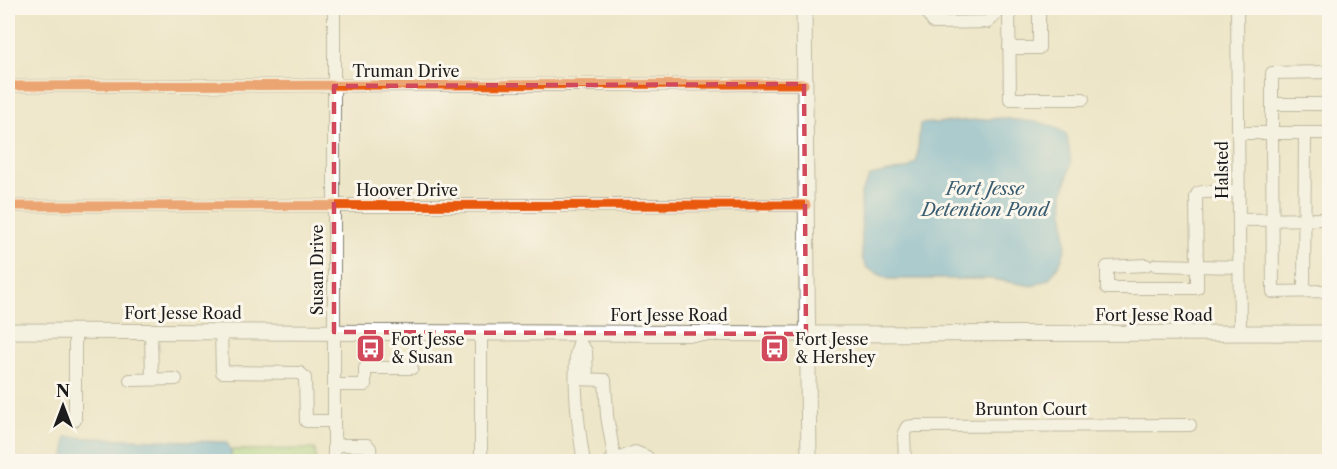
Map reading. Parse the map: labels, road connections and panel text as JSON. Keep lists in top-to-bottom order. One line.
{"streets":{"main road":["Fort Jesse Road"],"street":["Truman Drive","Halsted","Hoover Drive","Susan Drive","Brunton Court"]},"crossings":[["Truman Drive","Susan Drive"],["Halsted","Fort Jesse Road"],["Hoover Drive","Susan Drive"],["Susan Drive","Fort Jesse Road"]],"water":["Fort Jesse Detention Pond"],"places":{"bus stop":["Fort Jesse & Susan","Fort Jesse & Hershey"]},"north":"top"}
